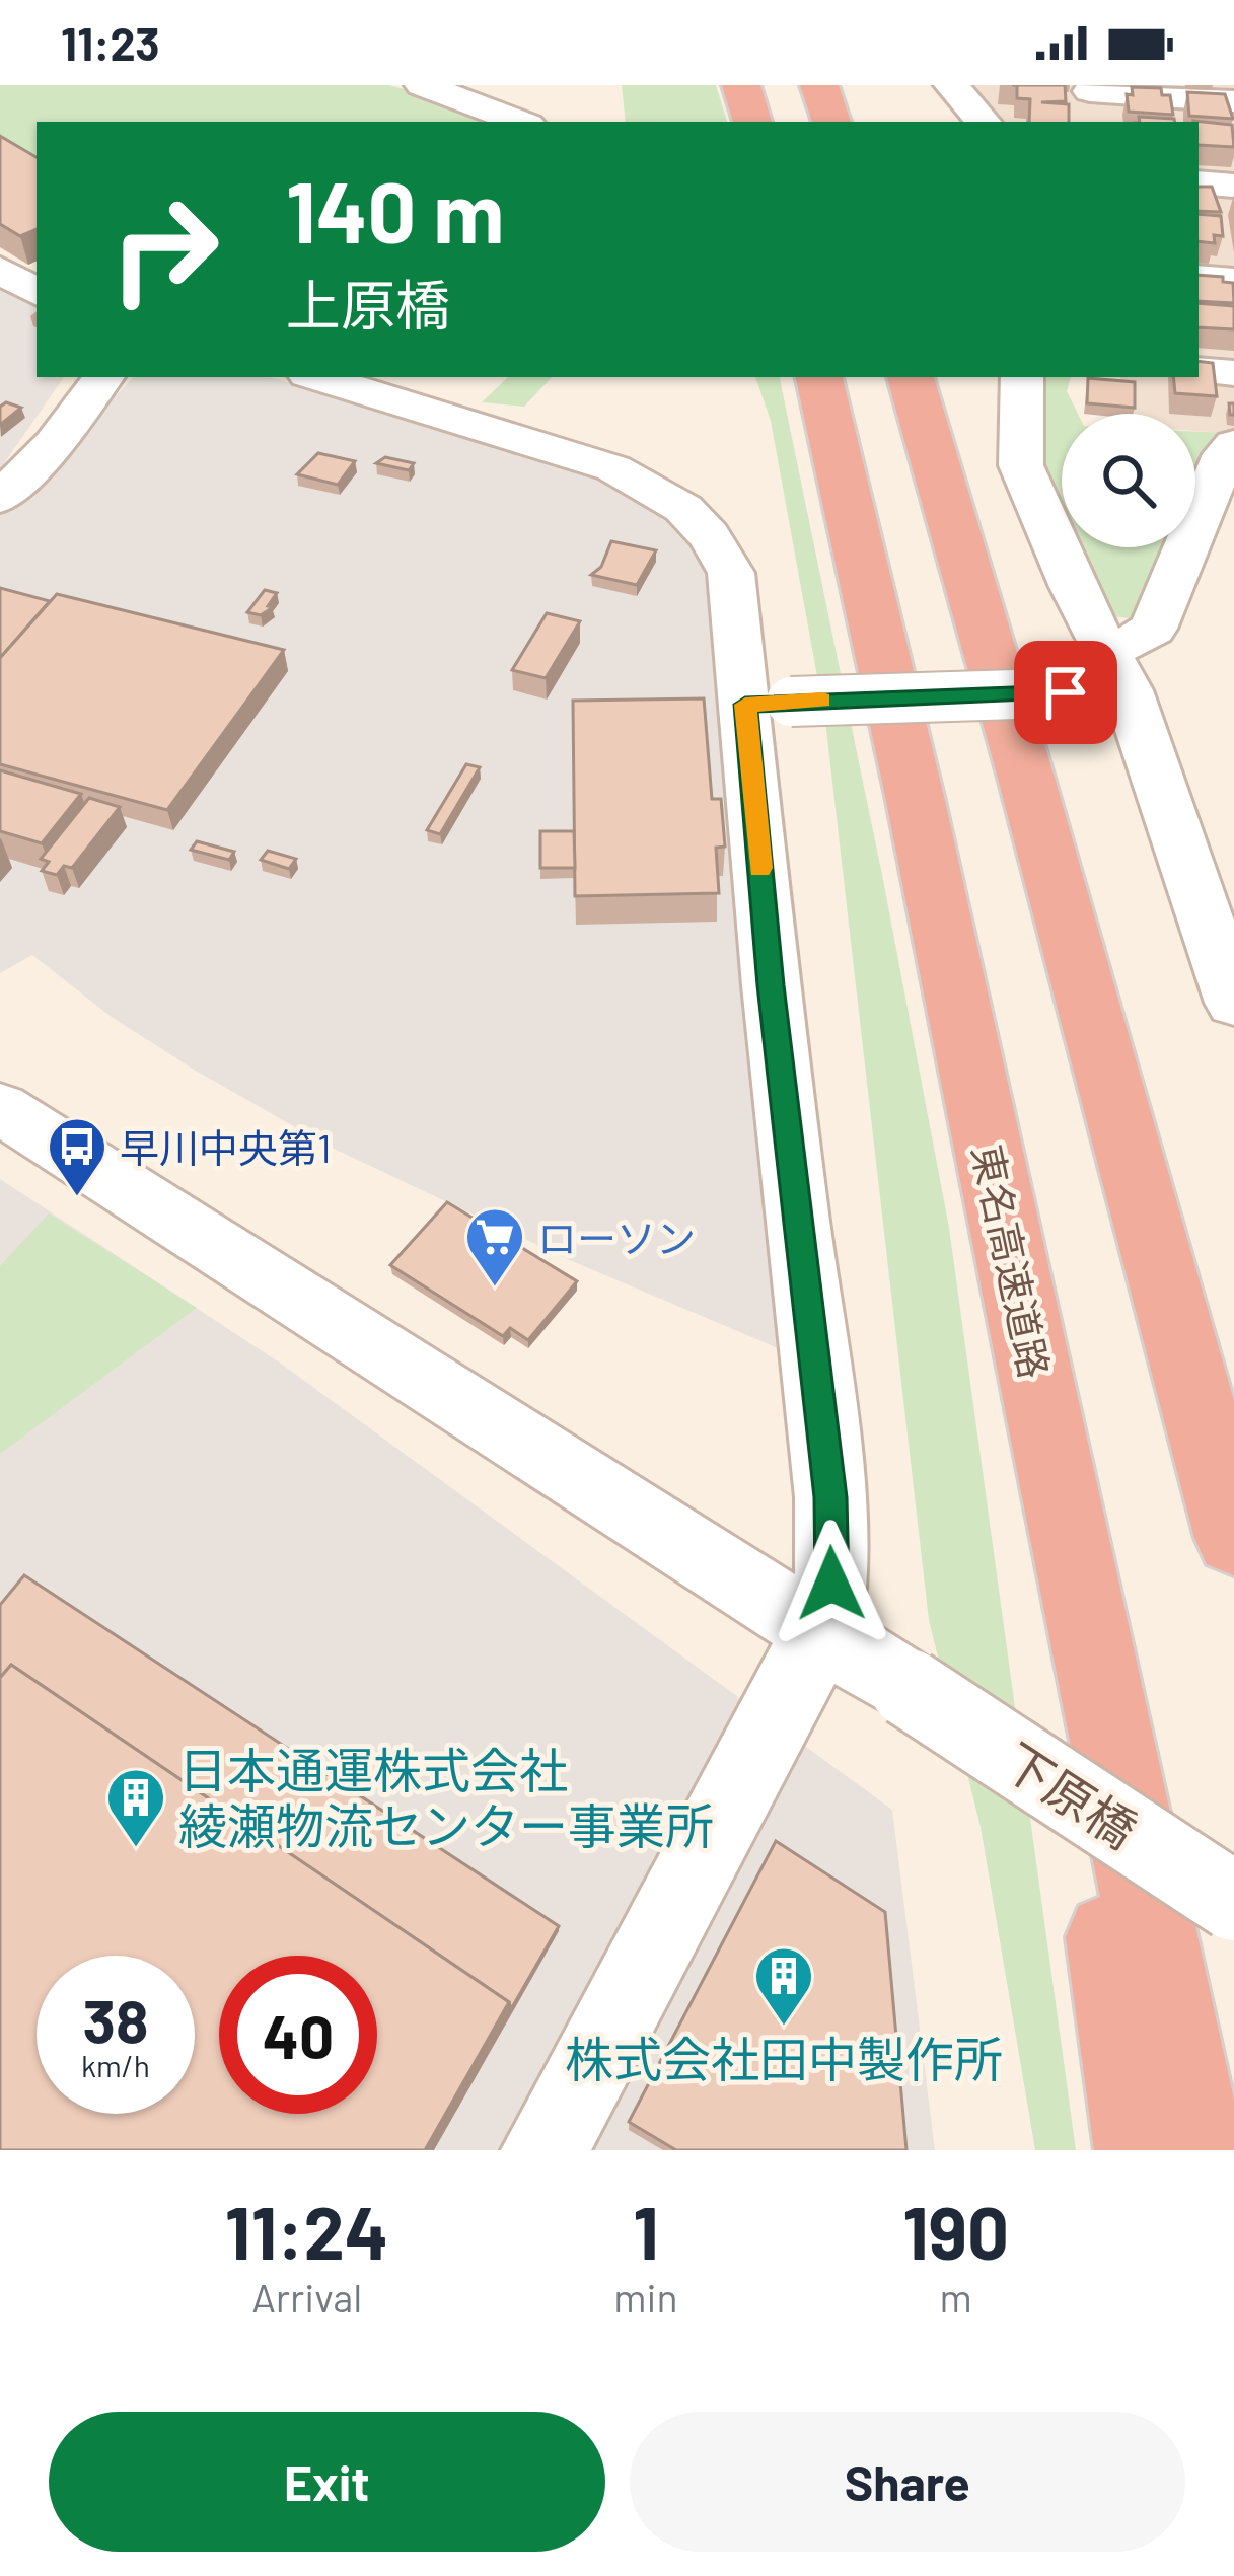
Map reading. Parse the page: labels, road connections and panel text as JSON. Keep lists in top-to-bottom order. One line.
{"streets":{"highway":["東名高速道路"],"street":["下原橋"]},"places":{"bus stop":["早川中央第1"],"supermarket":["ローソン"],"building":["日本通運株式会社 綾瀬物流センター事業所","株式会社田中製作所"]},"page":{"status":"11:23","turn":["140 m","上原橋"],"speed":"38 km/h","limit":"40","eta":["11:24","Arrival","1","min","190","m"],"buttons":["Exit","Share"]}}
